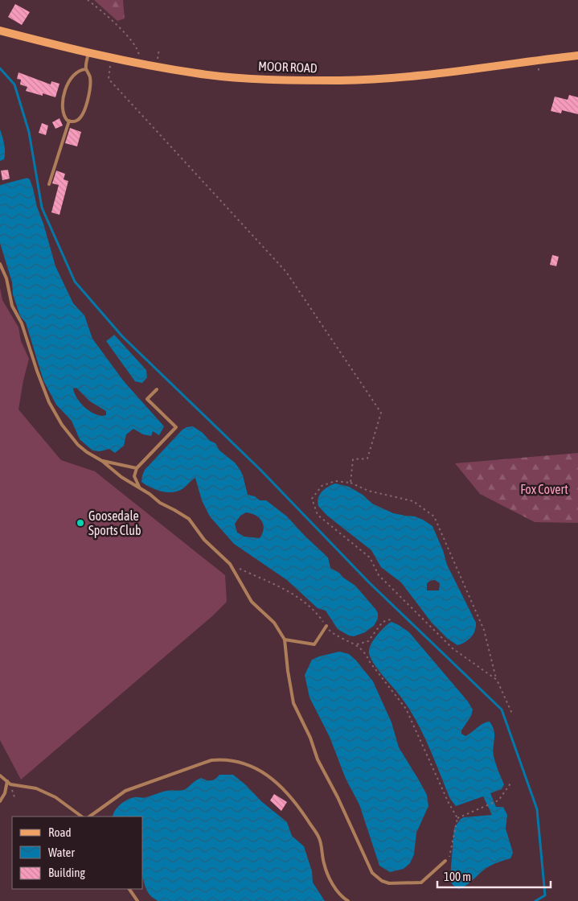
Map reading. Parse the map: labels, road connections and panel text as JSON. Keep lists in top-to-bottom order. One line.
{"streets":{"main road":["MOOR ROAD"]},"parks":["Fox Covert"],"places":["Goosedale Sports Club"],"legend":["Road","Water","Building"],"scale_bar":"100 m"}
